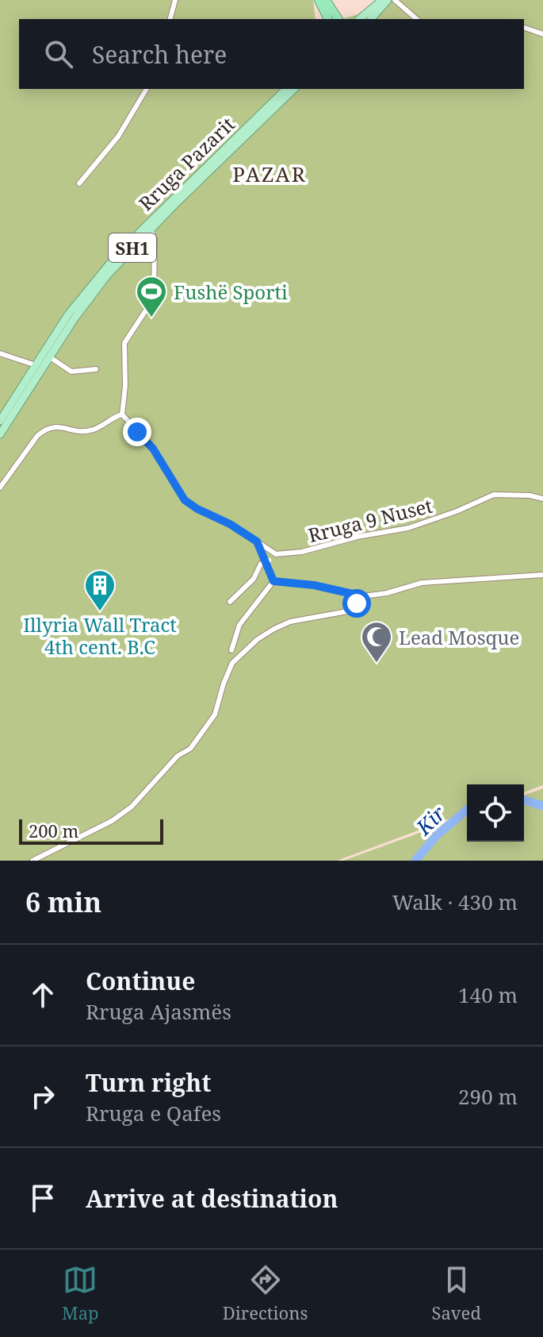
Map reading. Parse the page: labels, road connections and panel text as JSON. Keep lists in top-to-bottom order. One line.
{"streets":{"main road":["Rruga Pazarit","SH1"],"street":["Rruga 9 Nuset"]},"districts":["PAZAR"],"water":["Kir"],"places":{"sports":["Fushë Sporti"],"building":["Illyria Wall Tract 4th cent. B.C"],"mosque":["Lead Mosque"]},"scale_bar":"200 m","page":{"search":"Search here","scale":"200 m","heading":["6 min","Walk · 430 m"],"list":[["Continue","Rruga Ajasmës","140 m"],["Turn right","Rruga e Qafes","290 m"],"Arrive at destination"],"nav":["Map","Directions","Saved"]}}
